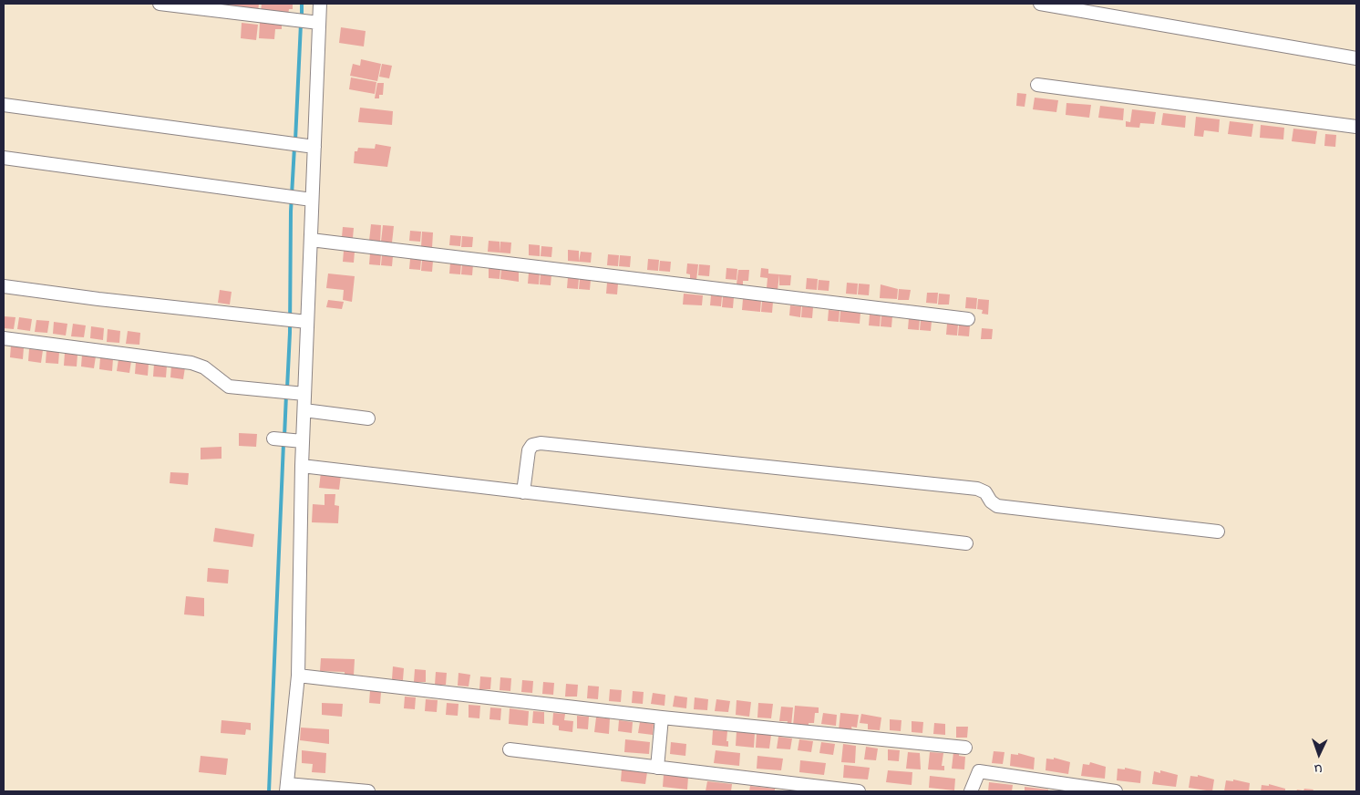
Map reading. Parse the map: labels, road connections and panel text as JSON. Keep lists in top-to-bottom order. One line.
{"north":"bottom"}
